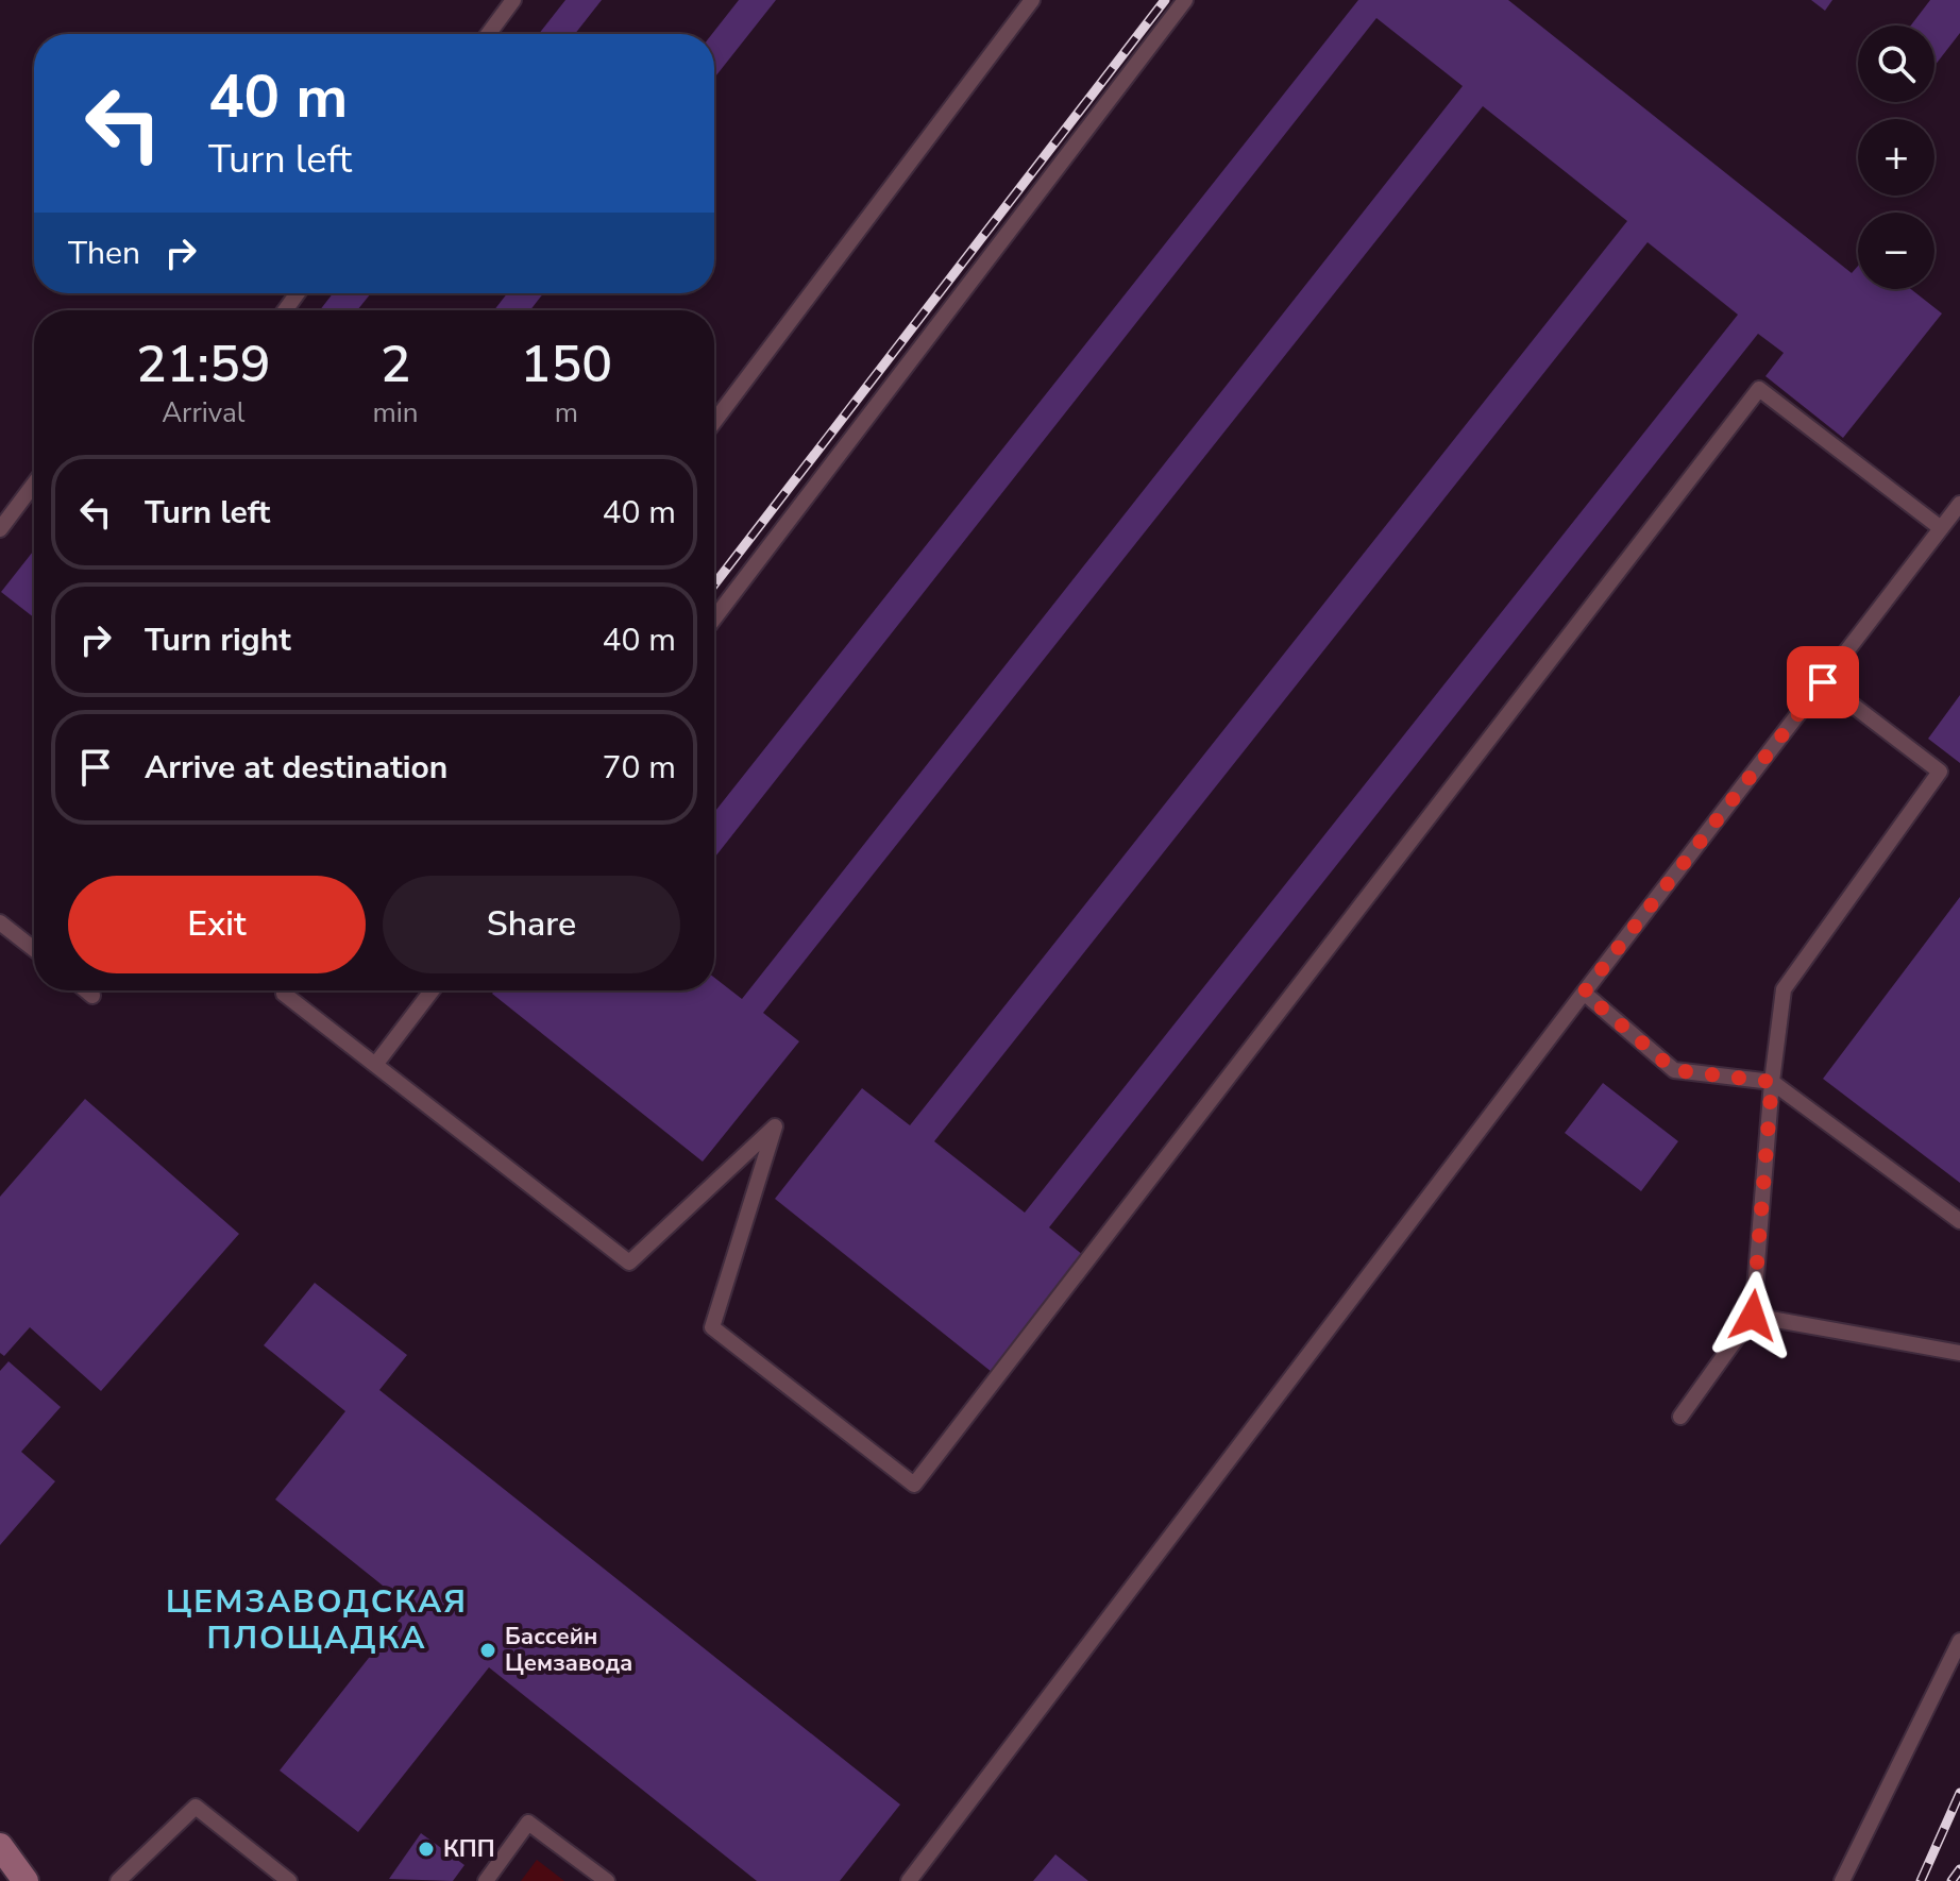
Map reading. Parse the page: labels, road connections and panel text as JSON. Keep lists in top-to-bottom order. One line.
{"districts":["ЦЕМЗАВОДСКАЯ ПЛОЩАДКА"],"places":["Бассейн Цемзавода","КПП"],"page":{"map_buttons":["+","−"],"turn":["40 m","Turn left"],"then":"Then","eta":["21:59","Arrival","2","min","150","m"],"list":[{"name":"Turn left","value":"40 m"},{"name":"Turn right","value":"40 m"},{"name":"Arrive at destination","value":"70 m"}],"buttons":["Exit","Share"]}}
